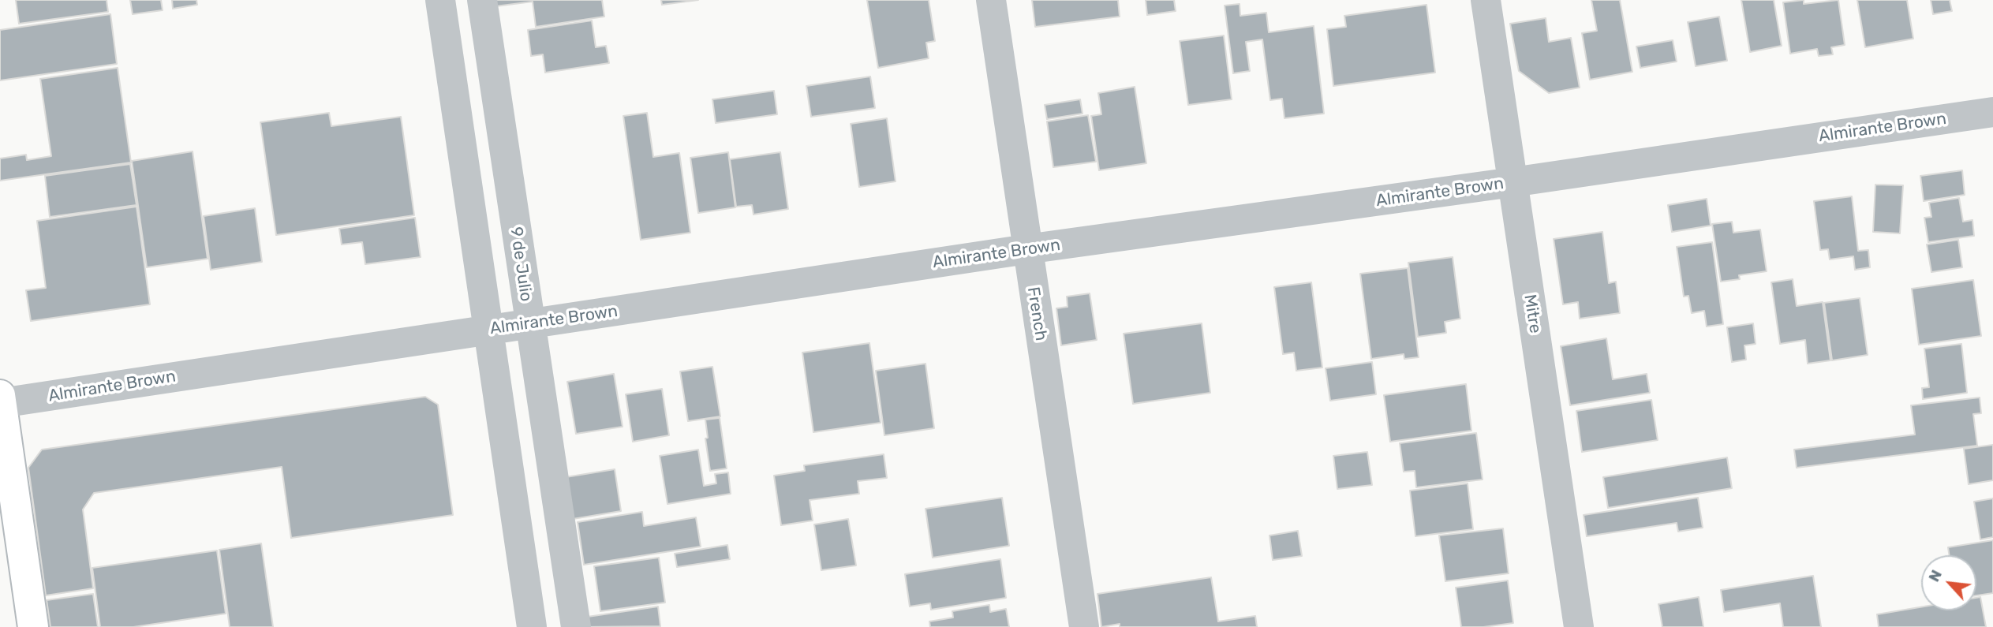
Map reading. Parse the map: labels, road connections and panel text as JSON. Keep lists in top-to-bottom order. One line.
{"streets":{"street":["Almirante Brown","9 de Julio","French","Mitre"]},"crossings":[["Almirante Brown","9 de Julio"],["Almirante Brown","French"],["Almirante Brown","Mitre"]],"north":"top left"}
